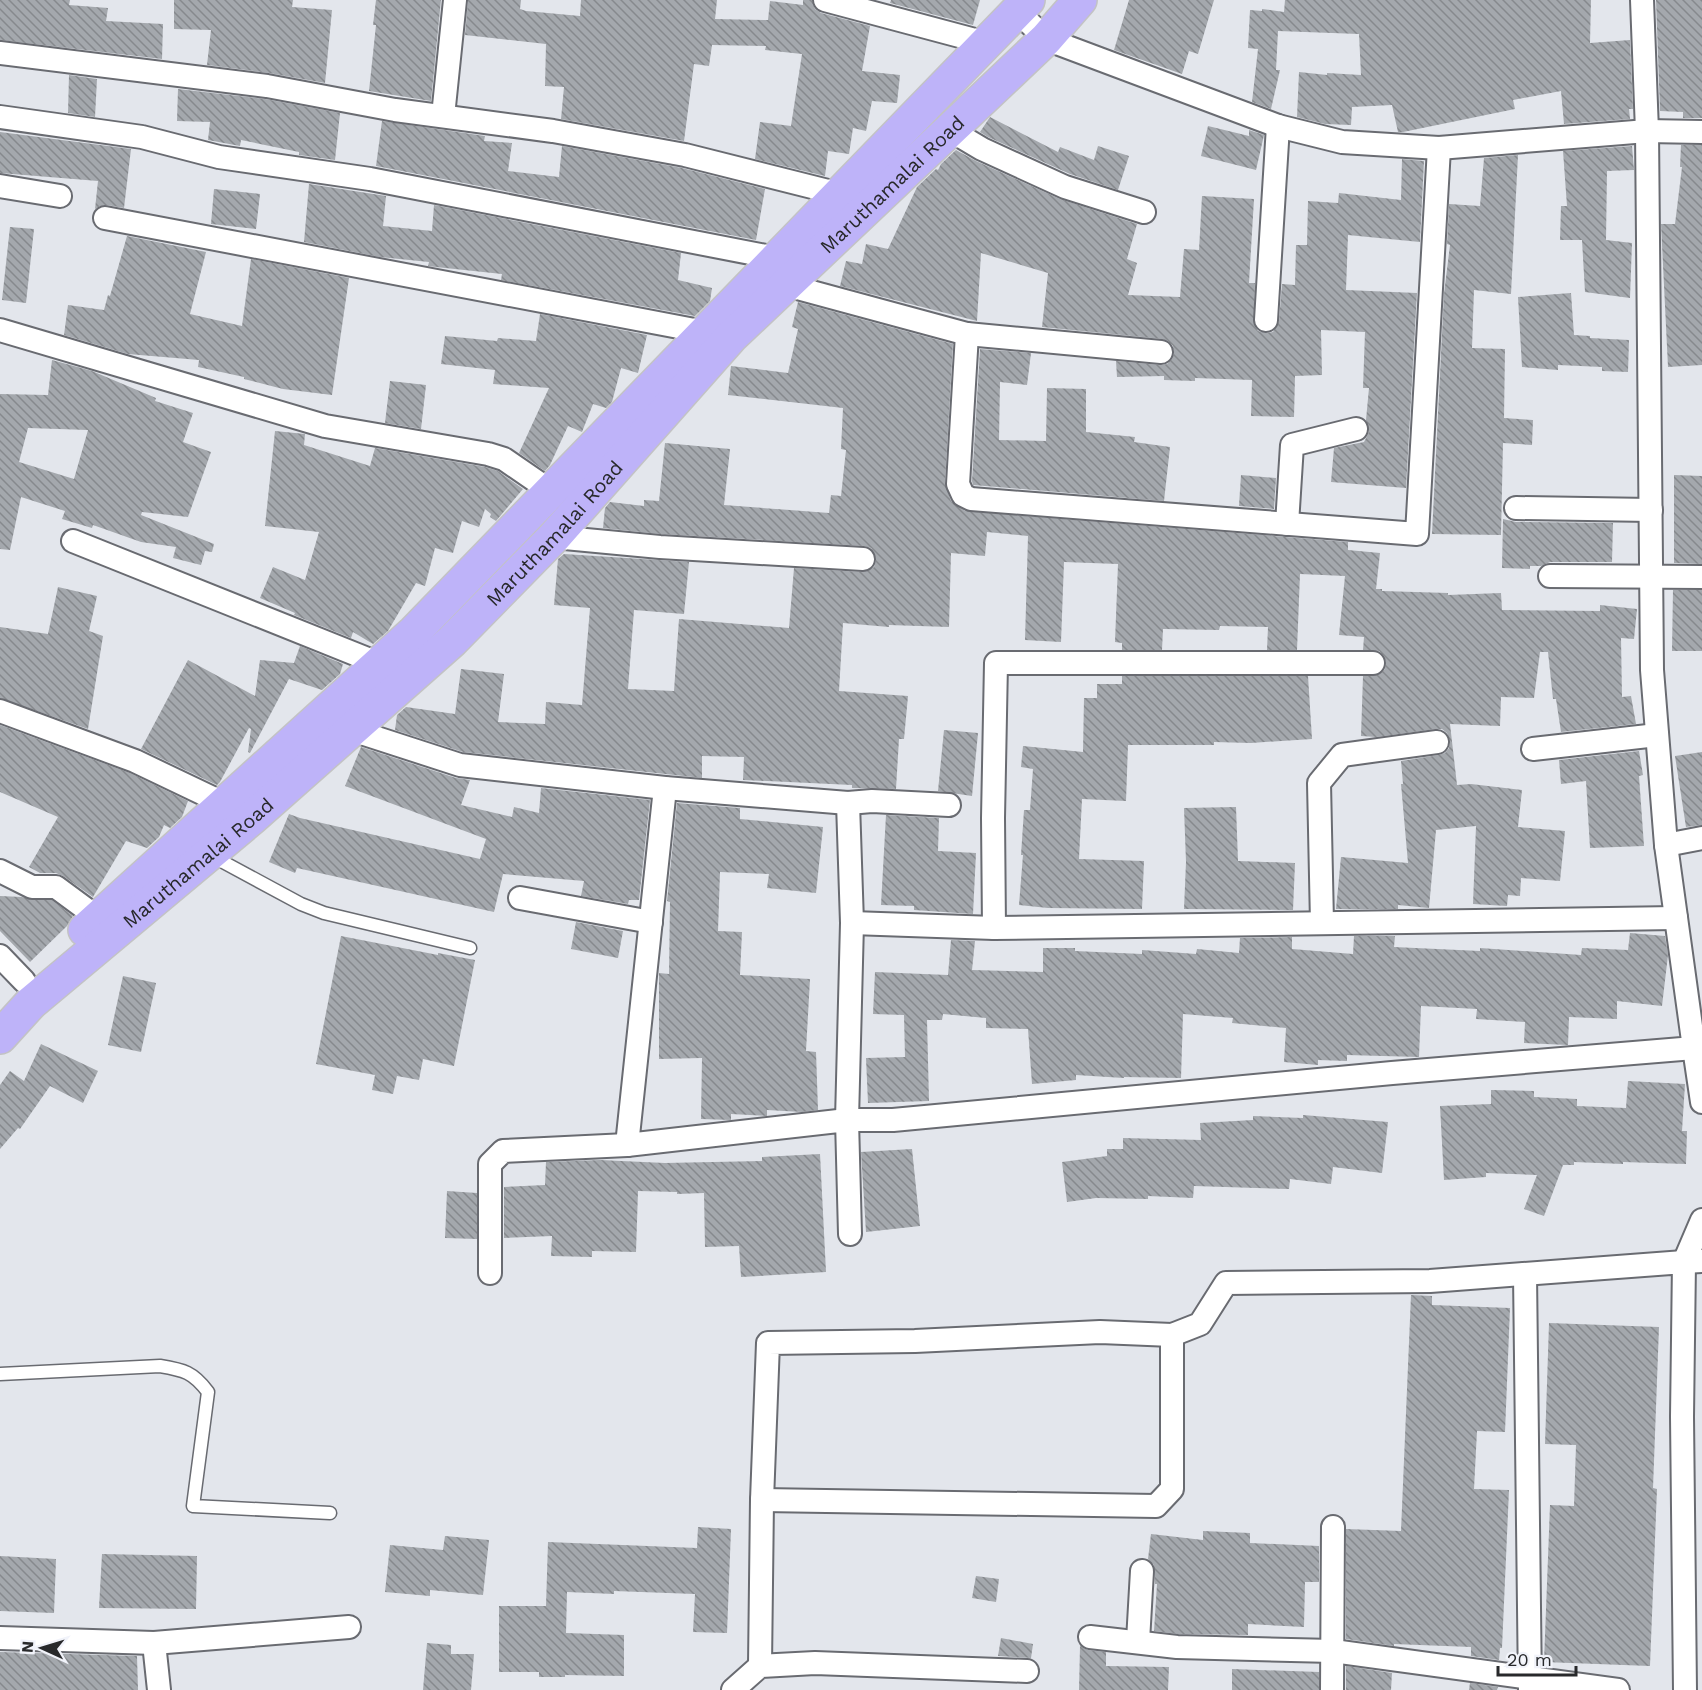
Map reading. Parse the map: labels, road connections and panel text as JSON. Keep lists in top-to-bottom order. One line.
{"streets":{"main road":["Maruthamalai Road"]},"scale_bar":"20 m","north":"left"}
